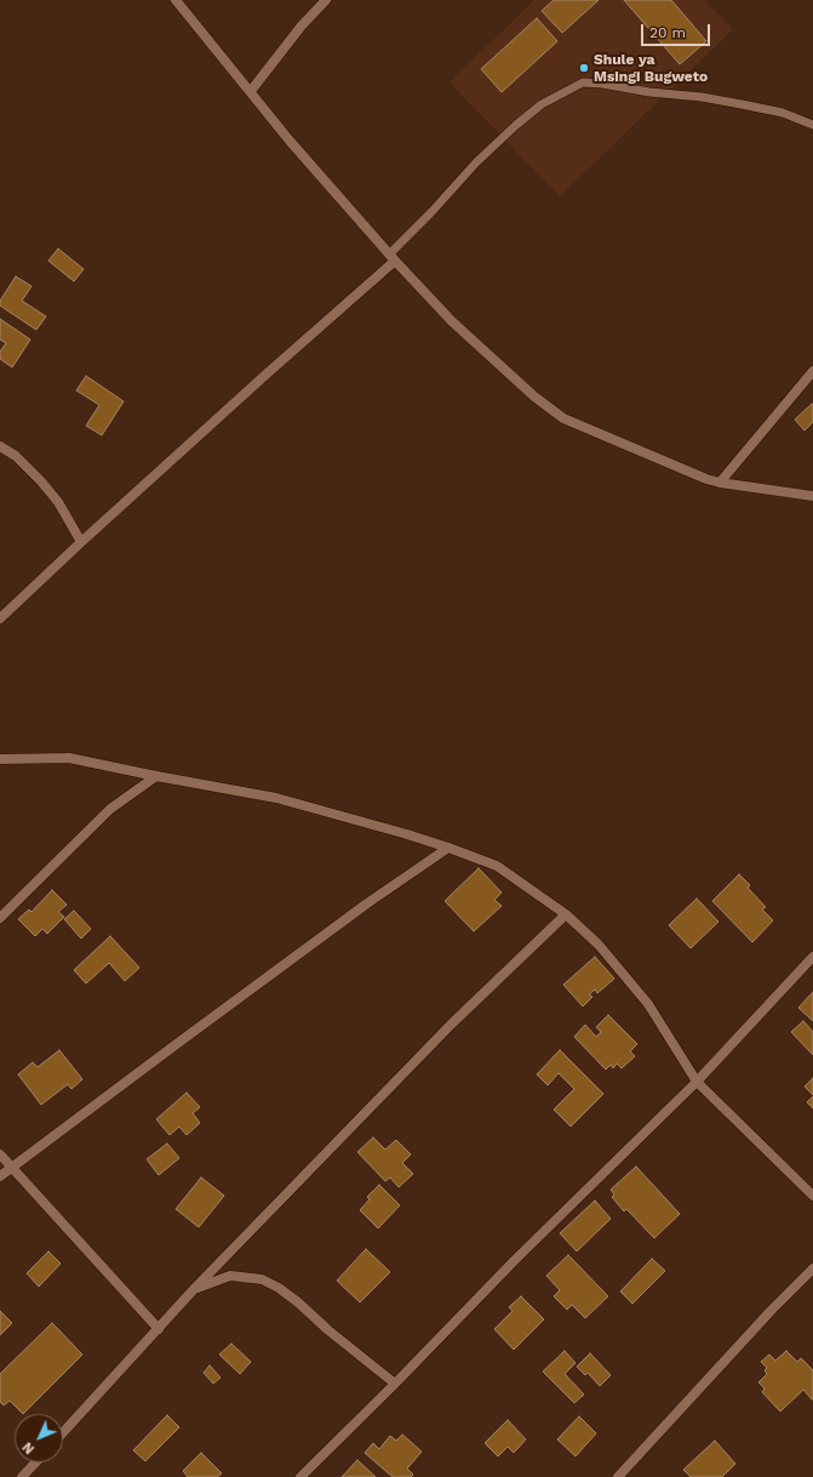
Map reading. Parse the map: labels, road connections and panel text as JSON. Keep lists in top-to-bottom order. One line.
{"places":["Shule ya Msingi Bugweto"],"scale_bar":"20 m","north":"bottom left"}
